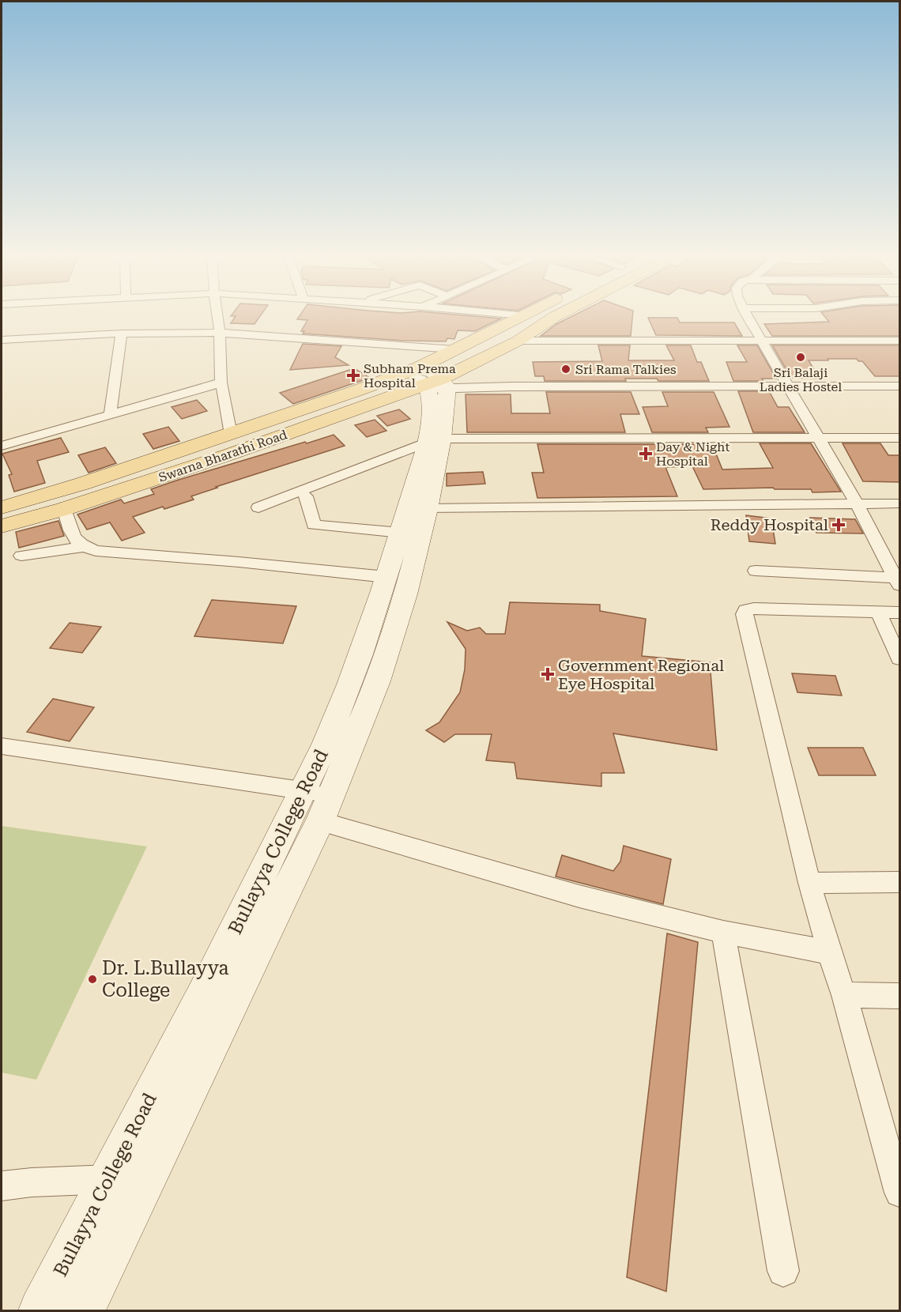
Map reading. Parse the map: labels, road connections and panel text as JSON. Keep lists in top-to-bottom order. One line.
{"streets":{"main road":["Swarna Bharathi Road","Bullayya College Road"]},"crossings":[["Swarna Bharathi Road","Bullayya College Road"]],"places":{"other":["Sri Balaji Ladies Hostel","Sri Rama Talkies","Dr. L.Bullayya College"],"health":["Subham Prema Hospital","Day & Night Hospital","Reddy Hospital","Government Regional Eye Hospital"]}}
